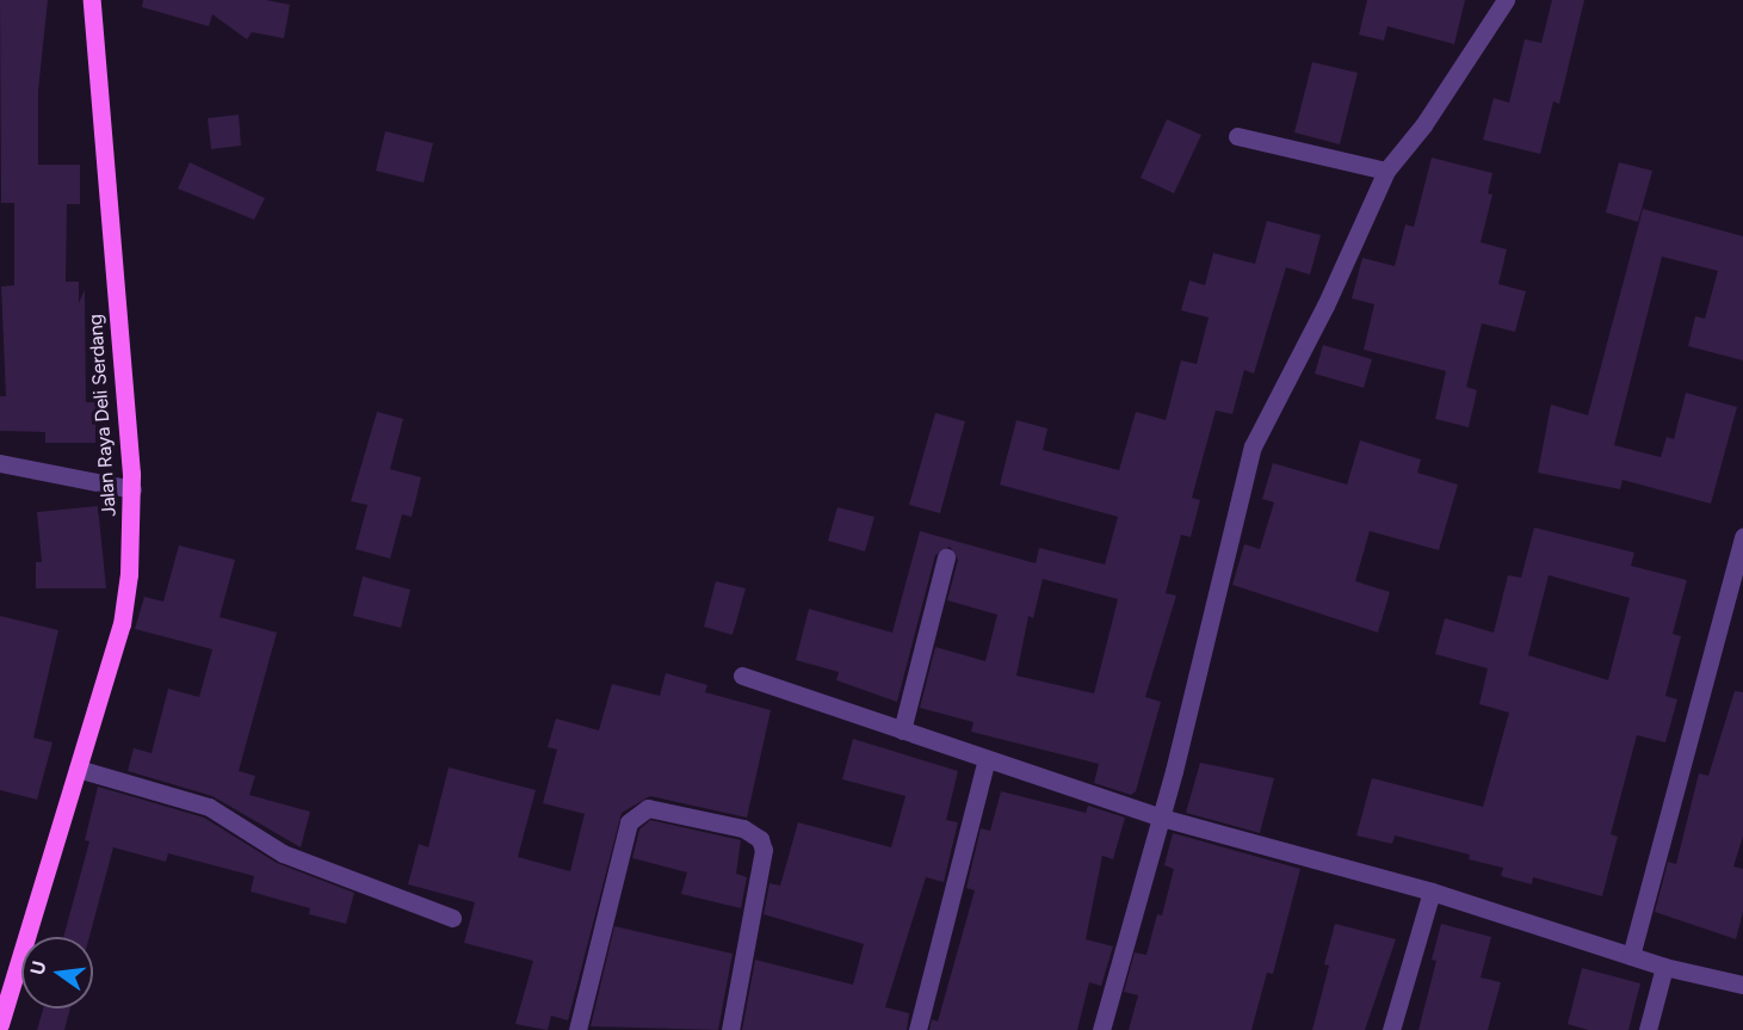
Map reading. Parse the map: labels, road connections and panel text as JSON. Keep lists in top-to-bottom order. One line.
{"streets":{"main road":["Jalan Raya Deli Serdang"]},"north":"left"}
